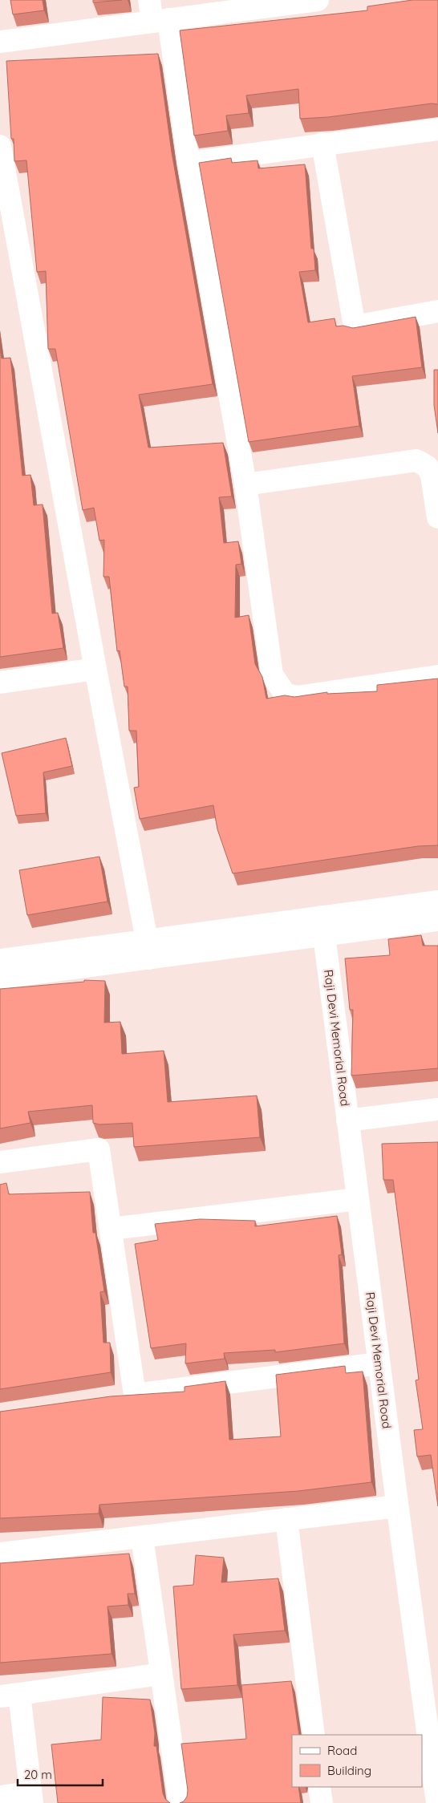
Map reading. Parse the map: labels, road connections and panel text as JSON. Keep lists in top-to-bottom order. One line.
{"streets":{"street":["Raji Devi Memorial Road"]},"legend":["Road","Building"],"scale_bar":"20 m"}
